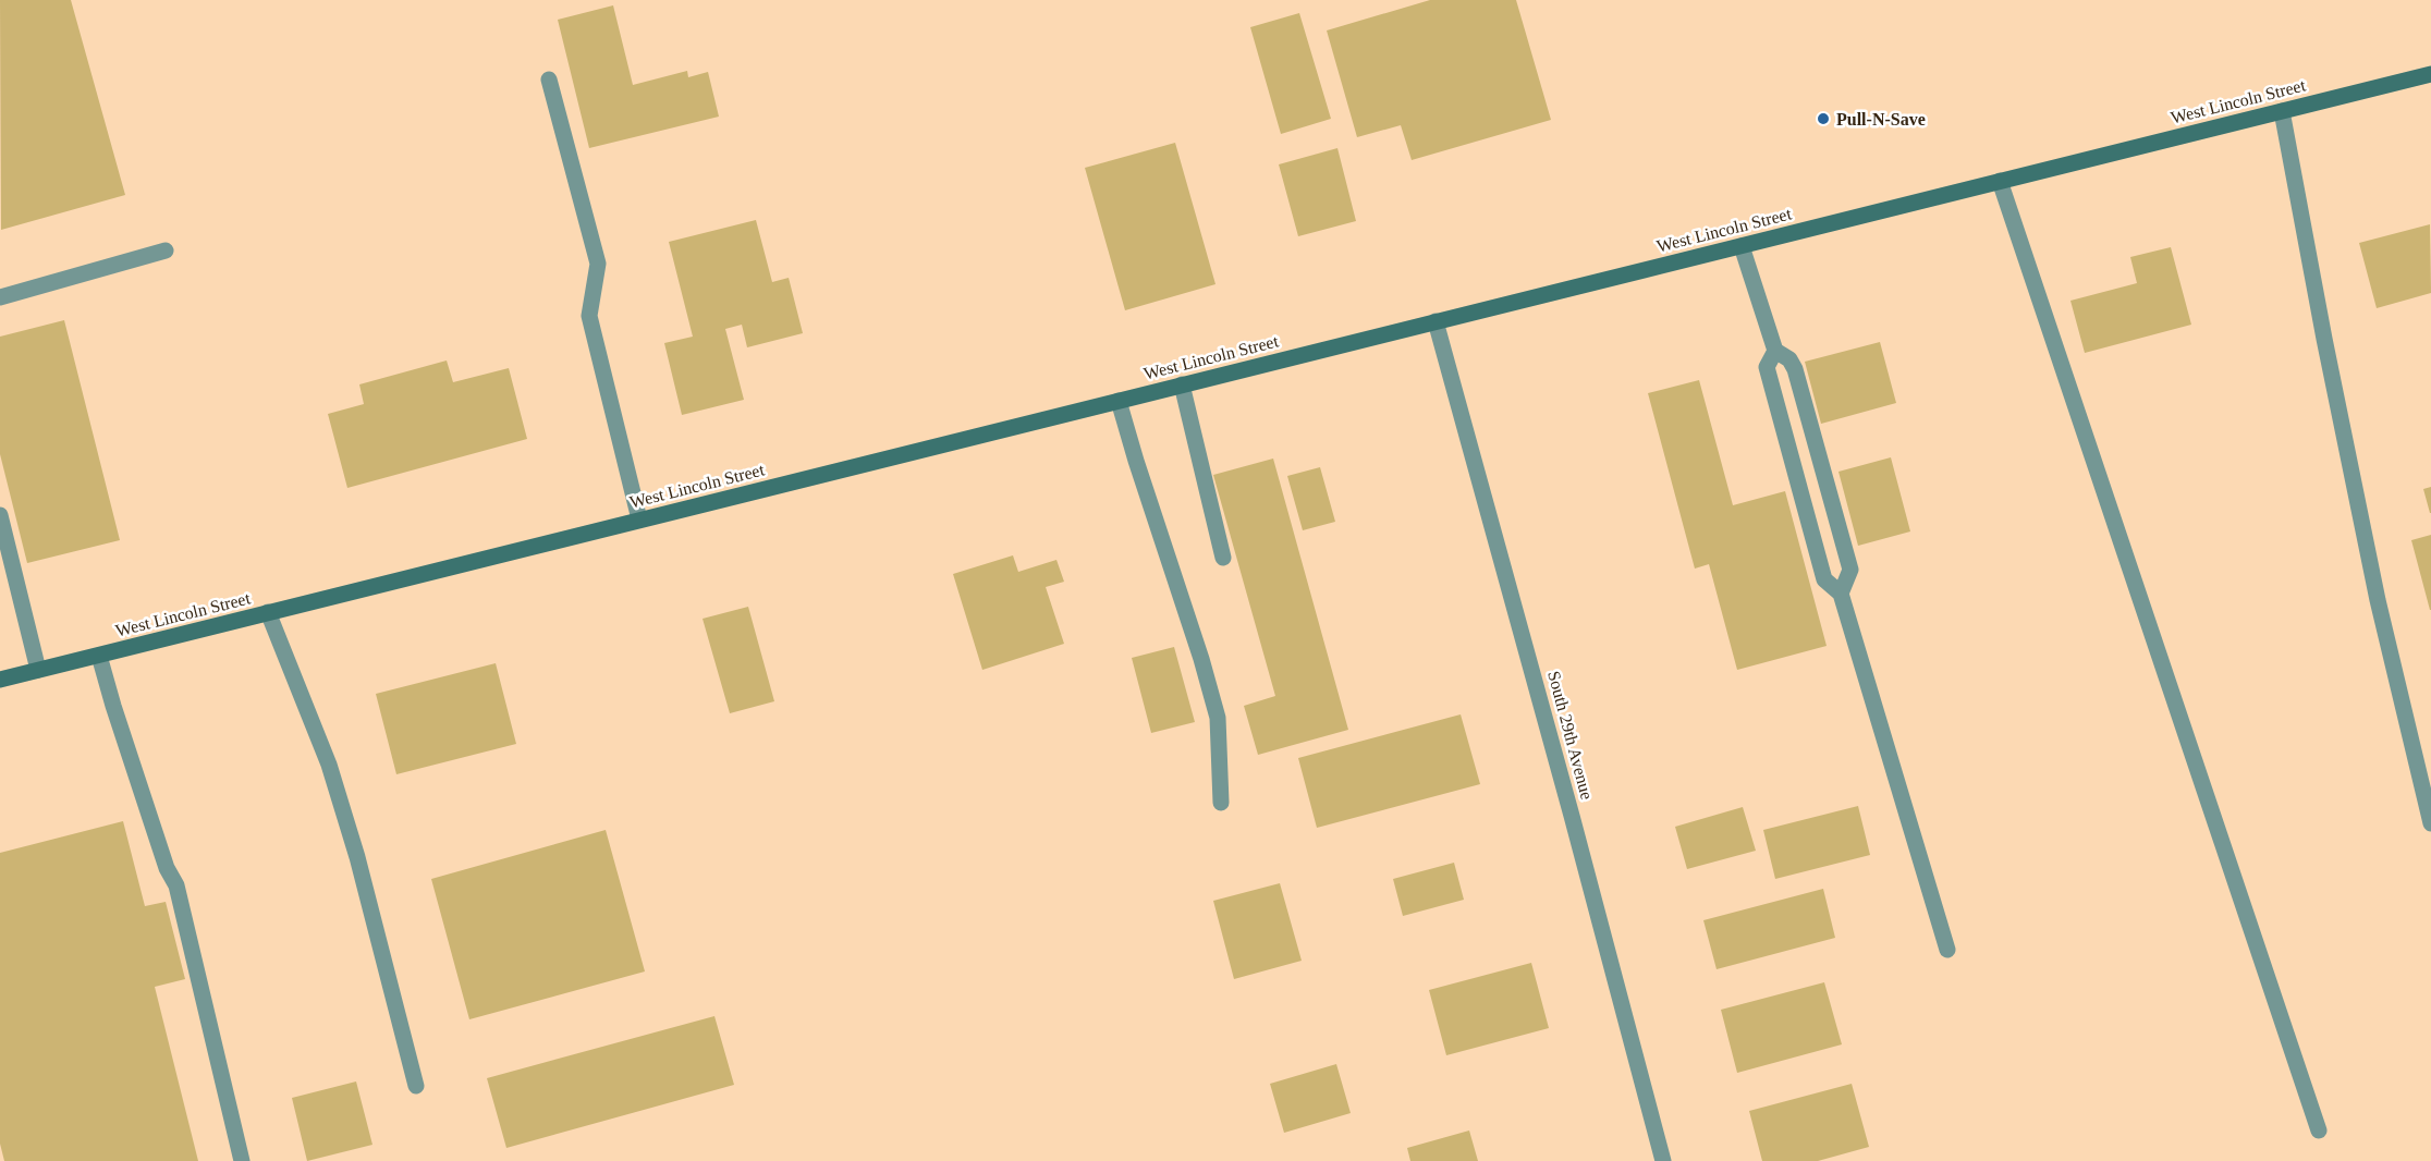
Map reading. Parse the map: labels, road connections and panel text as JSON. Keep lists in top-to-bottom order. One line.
{"streets":{"street":["West Lincoln Street","South 29th Avenue"]},"crossings":[["West Lincoln Street","South 29th Avenue"]],"places":["Pull-N-Save"]}
